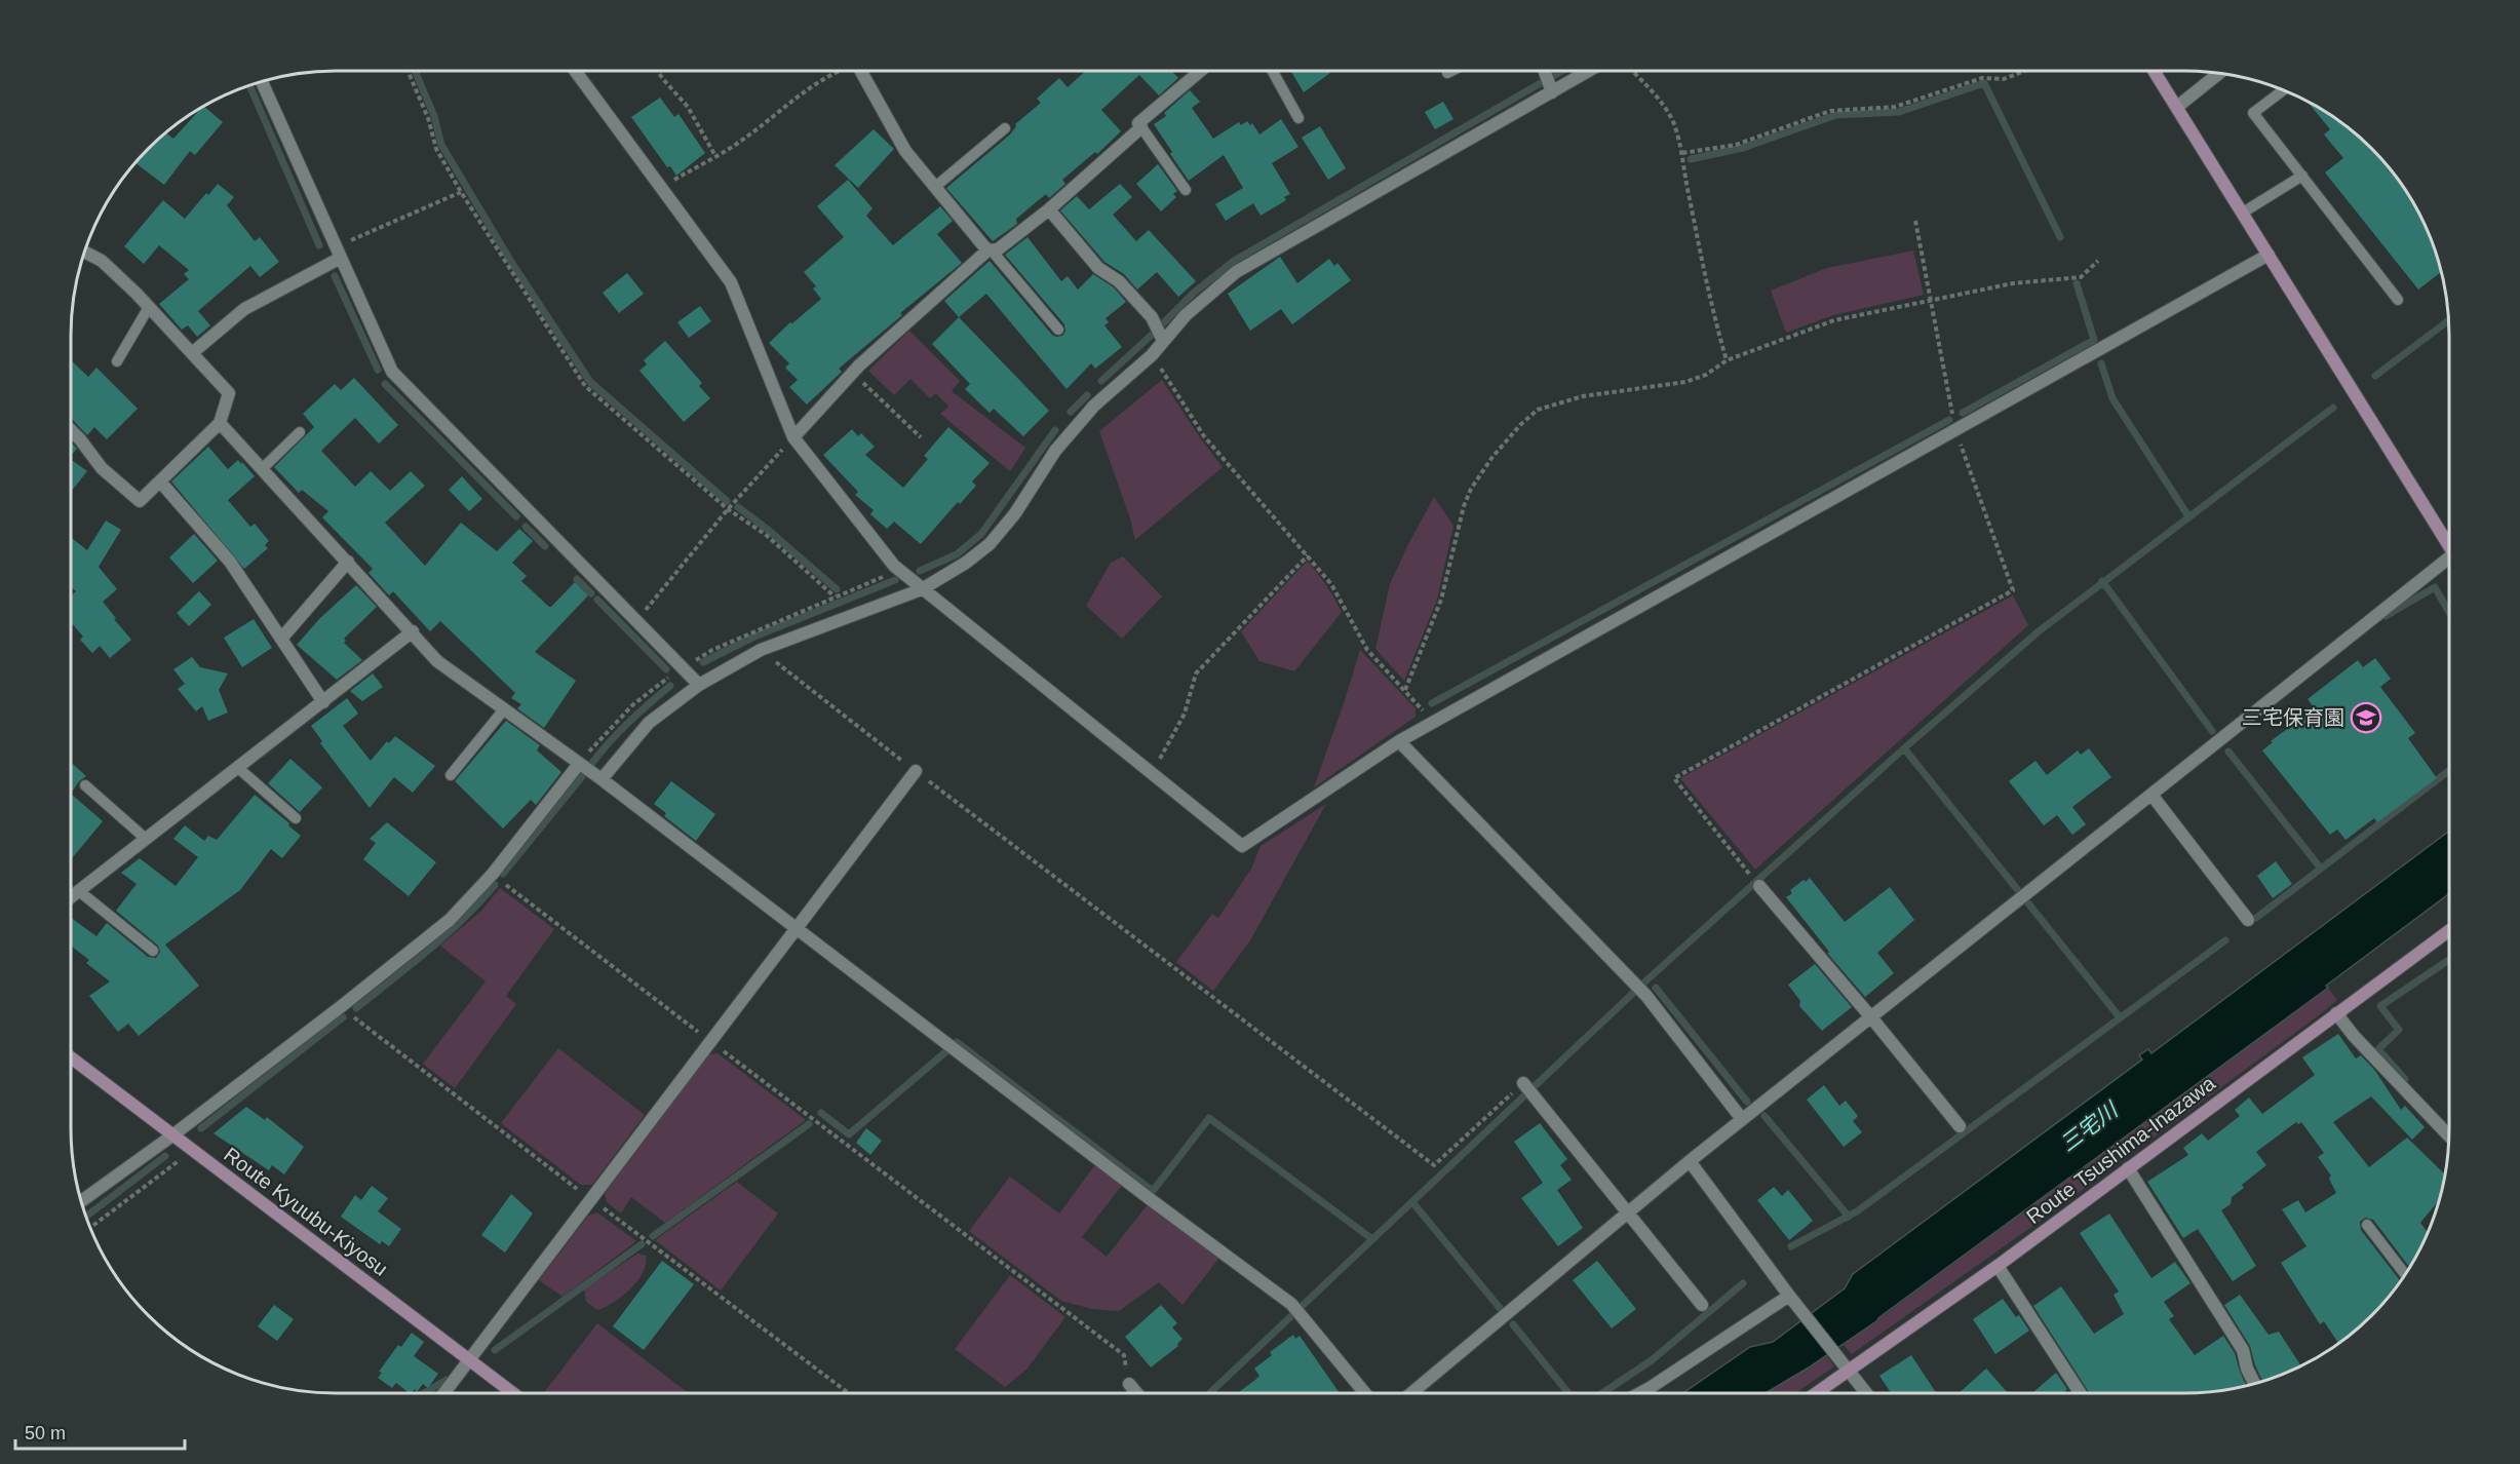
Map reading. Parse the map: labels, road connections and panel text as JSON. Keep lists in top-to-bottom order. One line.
{"streets":{"main road":["Route Tsushima-Inazawa","Route Kyuubu-Kiyosu"]},"water":["三宅川"],"places":{"school or university":["三宅保育園"]},"scale_bar":"50 m"}
